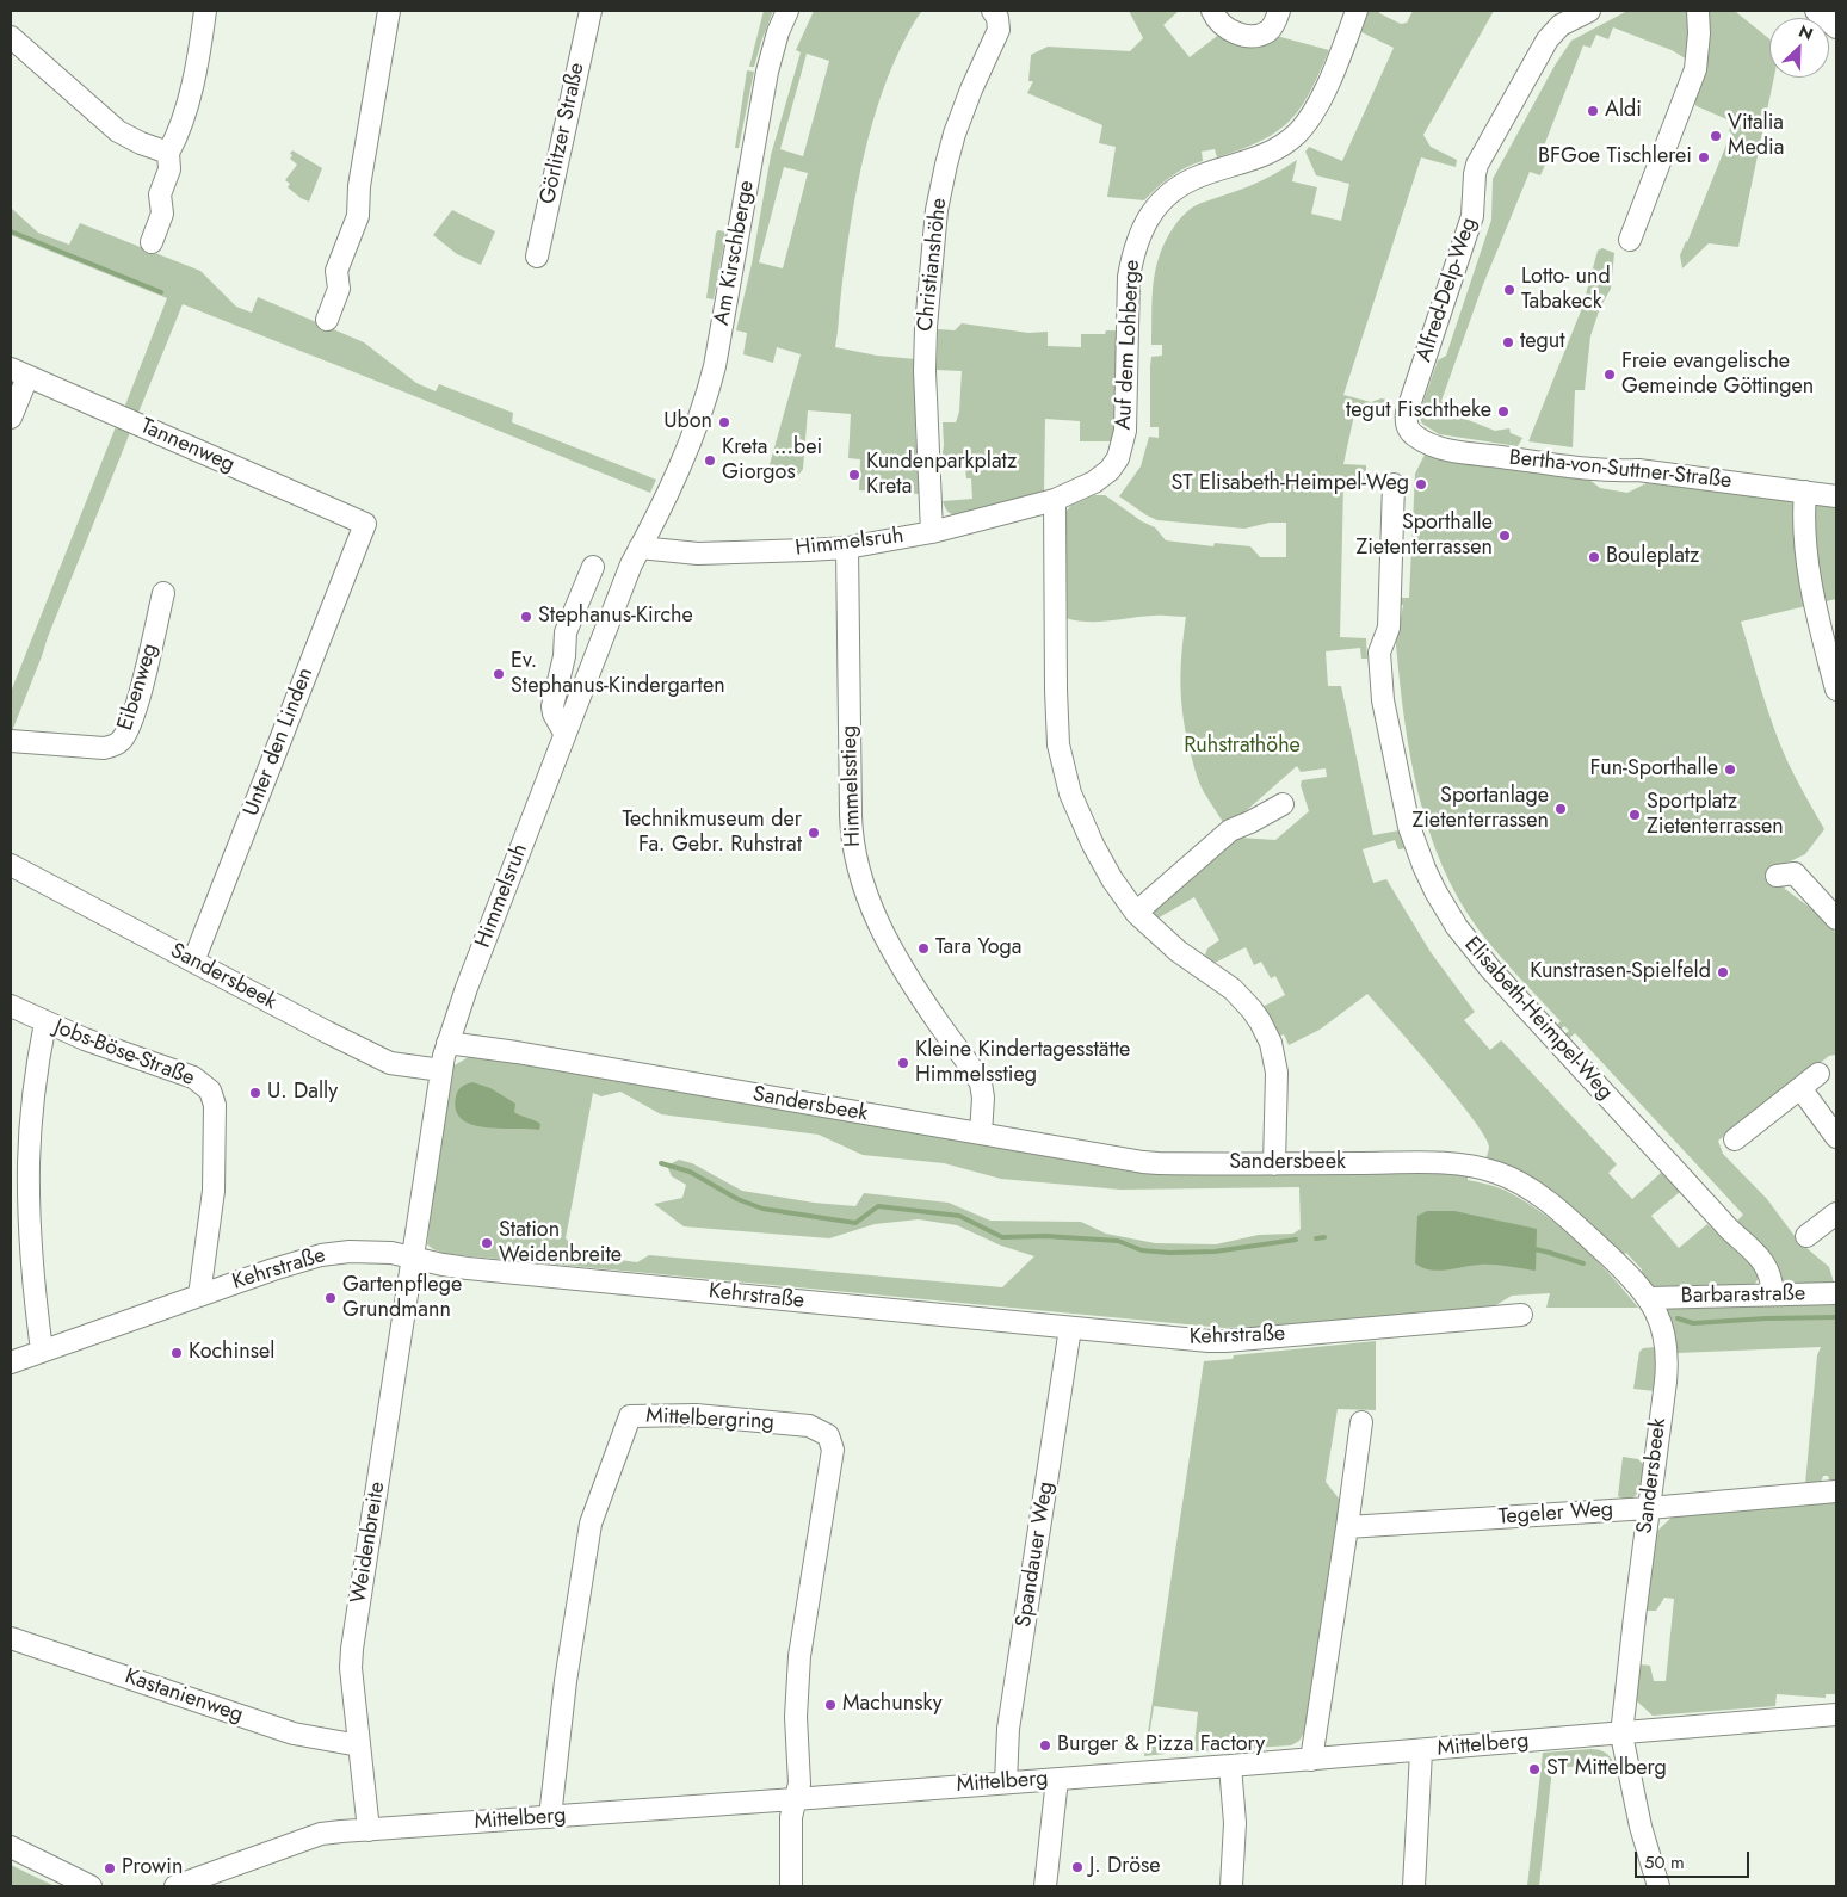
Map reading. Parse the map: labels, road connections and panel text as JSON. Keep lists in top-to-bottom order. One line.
{"streets":{"street":["Görlitzer Straße","Am Kirschberge","Christianshöhe","Alfred-Delp-Weg","Auf dem Lohberge","Tannenweg","Bertha-von-Suttner-Straße","Himmelsruh","Eibenweg","Unter den Linden","Himmelsstieg","Sandersbeek","Elisabeth-Heimpel-Weg","Jobs-Böse-Straße","Kehrstraße","Barbarastraße","Mittelbergring","Tegeler Weg","Weidenbreite","Spandauer Weg","Kastanienweg","Mittelberg"]},"crossings":[["Am Kirschberge","Himmelsruh"],["Christianshöhe","Himmelsruh"],["Alfred-Delp-Weg","Bertha-von-Suttner-Straße"],["Auf dem Lohberge","Himmelsruh"],["Tannenweg","Unter den Linden"],["Himmelsruh","Himmelsstieg"],["Himmelsruh","Sandersbeek"],["Himmelsruh","Kehrstraße"],["Himmelsruh","Weidenbreite"],["Unter den Linden","Sandersbeek"],["Himmelsstieg","Sandersbeek"],["Sandersbeek","Barbarastraße"],["Sandersbeek","Tegeler Weg"],["Sandersbeek","Mittelberg"],["Elisabeth-Heimpel-Weg","Barbarastraße"],["Jobs-Böse-Straße","Kehrstraße"],["Kehrstraße","Weidenbreite"],["Kehrstraße","Spandauer Weg"],["Mittelbergring","Mittelberg"],["Weidenbreite","Kastanienweg"],["Weidenbreite","Mittelberg"],["Spandauer Weg","Mittelberg"]],"parks":["Ruhstrathöhe"],"places":["Aldi","Vitalia Media","BFGoe Tischlerei","Lotto- und Tabakeck","tegut","Freie evangelische Gemeinde Göttingen","tegut Fischtheke","Ubon","Kreta ...bei Giorgos","Kundenparkplatz Kreta","ST Elisabeth-Heimpel-Weg","Sporthalle Zietenterrassen","Bouleplatz","Stephanus-Kirche","Ev. Stephanus-Kindergarten","Fun-Sporthalle","Sportanlage Zietenterrassen","Sportplatz Zietenterrassen","Technikmuseum der Fa. Gebr. Ruhstrat","Tara Yoga","Kunstrasen-Spielfeld","Kleine Kindertagesstätte Himmelsstieg","U. Dally","Station Weidenbreite","Gartenpflege Grundmann","Kochinsel","Machunsky","Burger & Pizza Factory","ST Mittelberg","J. Dröse","Prowin"],"scale_bar":"50 m","north":"top right"}
